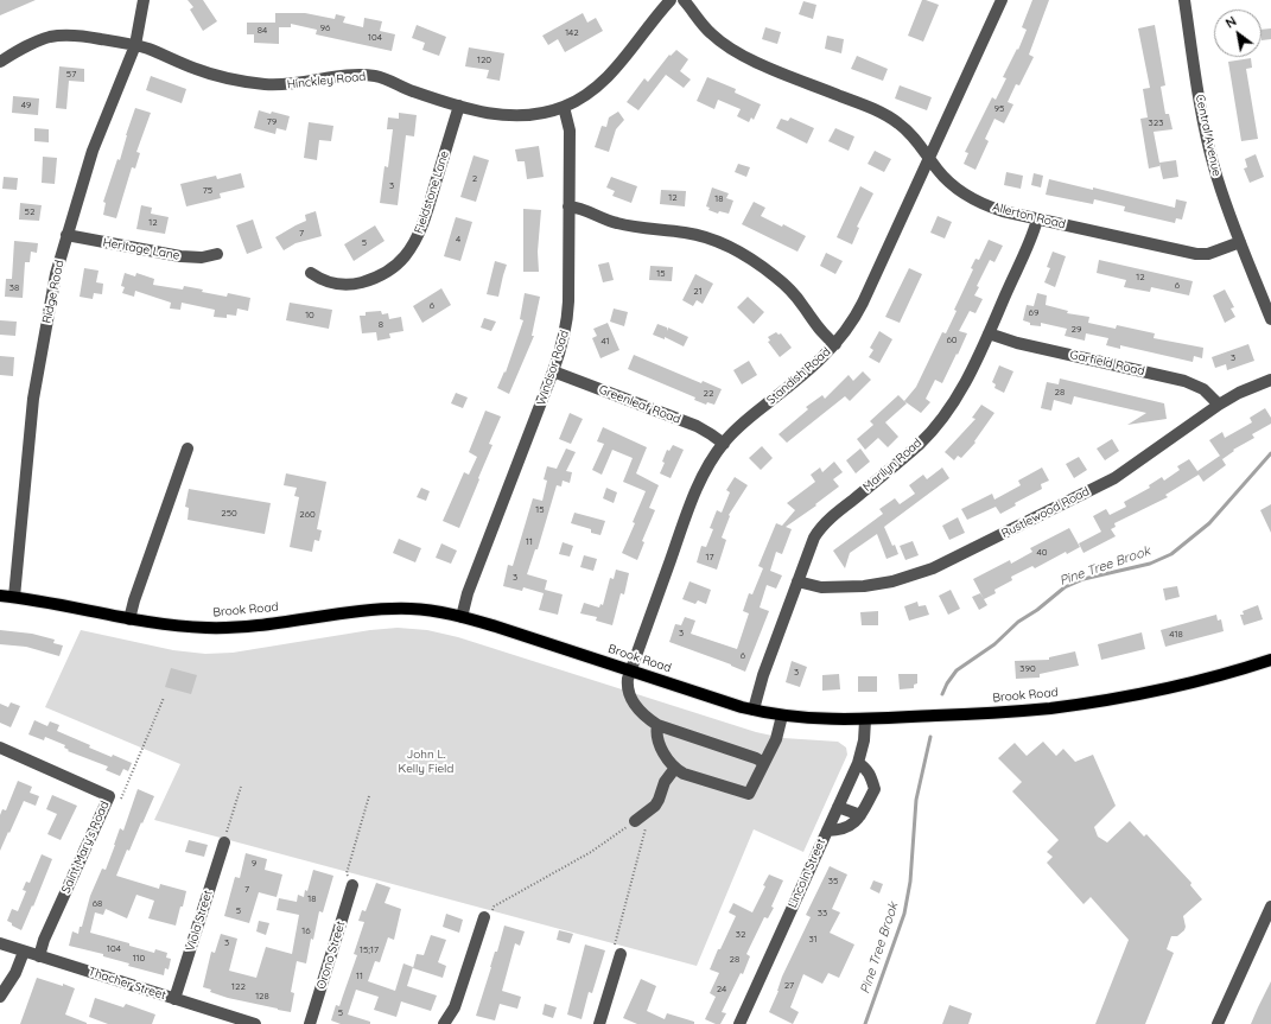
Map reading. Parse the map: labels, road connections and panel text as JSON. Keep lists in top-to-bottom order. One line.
{"streets":{"main road":["Brook Road"],"street":["Hinckley Road","Central Avenue","Fieldstone Lane","Allerton Road","Heritage Lane","Ridge Road","Garfield Road","Windsor Road","Standish Road","Greenleaf Road","Marilyn Road","Rustlewood Road","Saint Mary's Road","Lincoln Street","Viola Street","Orono Street","Thacher Street"]},"crossings":[["Hinckley Road","Fieldstone Lane"],["Hinckley Road","Ridge Road"],["Hinckley Road","Windsor Road"],["Central Avenue","Allerton Road"],["Allerton Road","Standish Road"],["Allerton Road","Marilyn Road"],["Heritage Lane","Ridge Road"],["Ridge Road","Brook Road"],["Garfield Road","Marilyn Road"],["Garfield Road","Rustlewood Road"],["Windsor Road","Greenleaf Road"],["Windsor Road","Brook Road"],["Standish Road","Greenleaf Road"],["Standish Road","Brook Road"],["Marilyn Road","Rustlewood Road"],["Marilyn Road","Brook Road"],["Brook Road","Lincoln Street"],["Saint Mary's Road","Thacher Street"],["Viola Street","Thacher Street"]],"water":["Pine Tree Brook"],"parks":["John L. Kelly Field"],"house_numbers":["96","84","142","104","120","57","49","95","79","323","2","3","75","12","18","52","12","7","4","5","15","12","6","38","21","6","69","10","8","29","60","41","3","28","22","15","250","260","11","40","17","3","3","418","6","390","3","9","35","7","18","68","5","33","16","32","31","3","104","15;17","110","28","11","27","122","24","128","5"],"north":"top left"}
